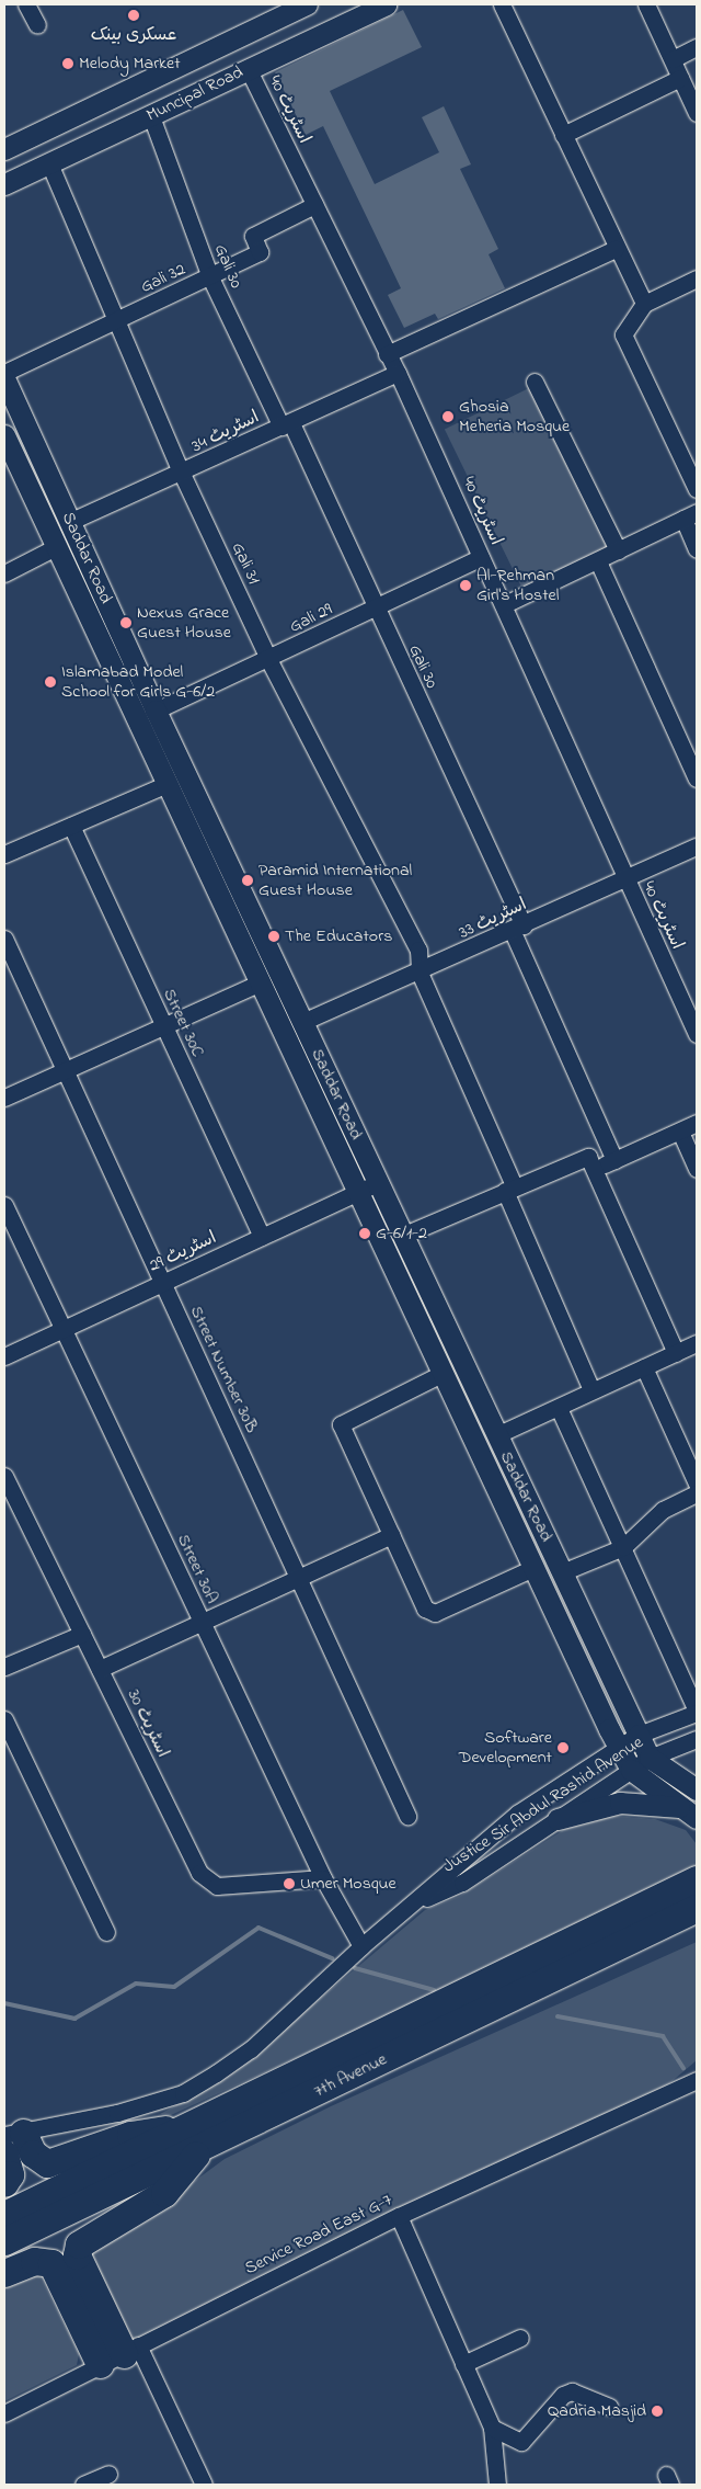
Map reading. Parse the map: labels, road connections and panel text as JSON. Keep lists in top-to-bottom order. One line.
{"streets":{"main road":["7th Avenue"],"street":["Muncipal Road","اسٹریٹ 40","Gali 30","Gali 32","اسٹریٹ 34","Saddar Road","Gali 31","Gali 29","اسٹریٹ 33","Street 30C","اسٹریٹ 29","Street Number 30B","Street 30A","اسٹریٹ 30","Justice Sir Abdul Rashid Avenue","Service Road East G-7"]},"crossings":[["Muncipal Road","اسٹریٹ 40"],["Muncipal Road","Gali 30"],["Muncipal Road","Gali 31"],["اسٹریٹ 40","Gali 32"],["اسٹریٹ 40","اسٹریٹ 34"],["اسٹریٹ 40","Gali 29"],["اسٹریٹ 40","اسٹریٹ 33"],["Gali 30","Gali 32"],["Gali 30","اسٹریٹ 34"],["Gali 30","Gali 29"],["Gali 30","اسٹریٹ 33"],["Gali 32","Gali 31"],["اسٹریٹ 34","Saddar Road"],["اسٹریٹ 34","Gali 31"],["Saddar Road","Gali 29"],["Saddar Road","اسٹریٹ 33"],["Saddar Road","اسٹریٹ 29"],["Saddar Road","Justice Sir Abdul Rashid Avenue"],["Gali 31","Gali 29"],["Gali 31","اسٹریٹ 33"],["Street 30C","اسٹریٹ 29"],["اسٹریٹ 29","Street Number 30B"],["اسٹریٹ 29","Street 30A"],["Street 30A","اسٹریٹ 30"],["Street 30A","Justice Sir Abdul Rashid Avenue"]],"places":["عسکری بینک","Melody Market","Ghosia Meheria Mosque","Al-Rehman Girl's Hostel","Nexus Grace Guest House","Islamabad Model School for Girls G-6/2","Paramid International Guest House","The Educators","G-6/1-2","Software Development","Umer Mosque","Qadria Masjid"]}
